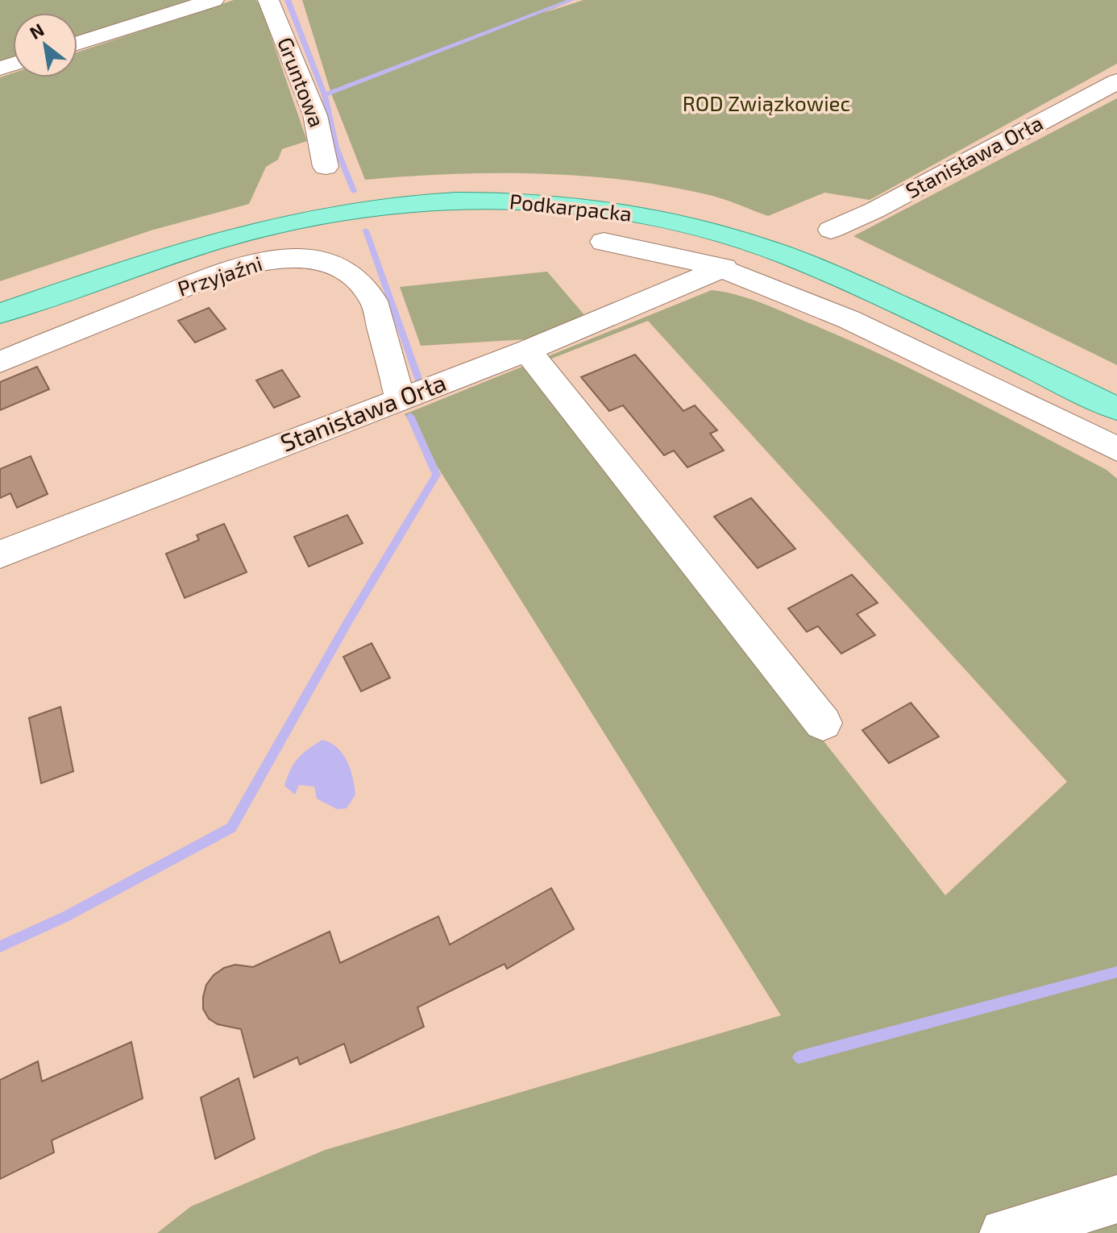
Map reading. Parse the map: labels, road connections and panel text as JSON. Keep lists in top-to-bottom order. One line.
{"streets":{"main road":["Podkarpacka"],"street":["Gruntowa","Stanisława Orła","Przyjaźni"]},"crossings":[["Stanisława Orła","Przyjaźni"]],"parks":["ROD Związkowiec"],"north":"top left"}
